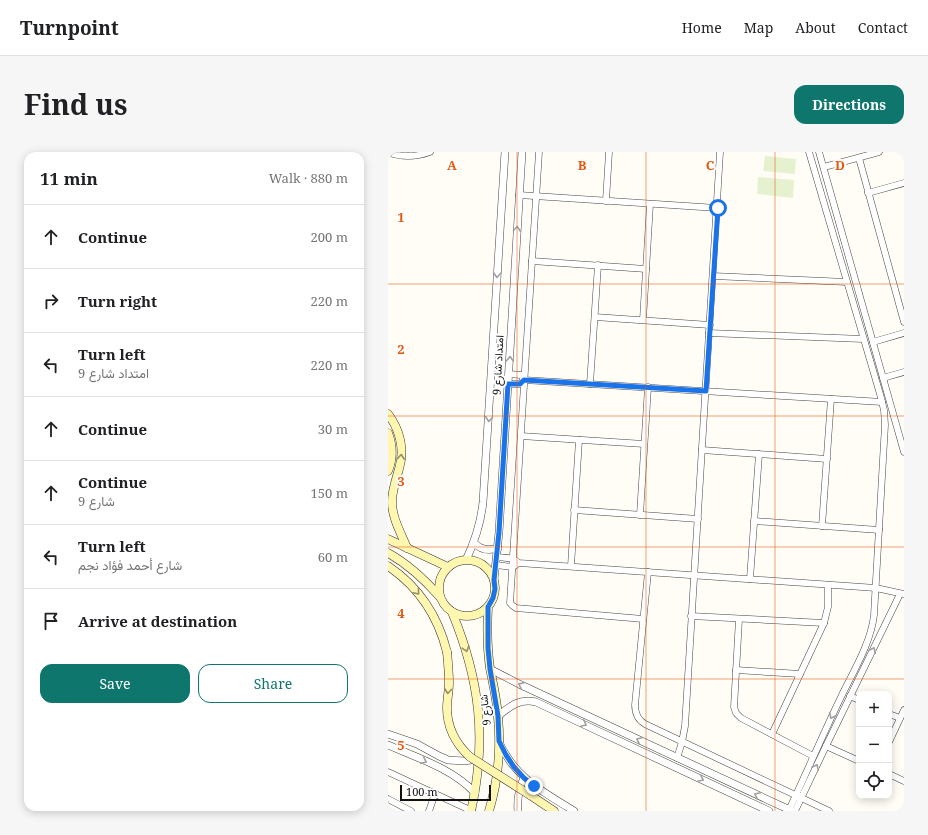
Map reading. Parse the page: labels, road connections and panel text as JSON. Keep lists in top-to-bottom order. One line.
{"streets":{"main road":["شارع 9"],"street":["امتداد شارع 9"]},"crossings":[["امتداد شارع 9","شارع 9"]],"scale_bar":"100 m","page":{"header":"Turnpoint","nav":["Home","Map","About","Contact"],"title":"Find us","buttons":["Directions",["Save","Share"]],"heading":["11 min","Walk · 880 m"],"list":[["Continue","200 m"],["Turn right","220 m"],["Turn left","امتداد شارع 9","220 m"],["Continue","30 m"],["Continue","شارع 9","150 m"],["Turn left","شارع أحمد فؤاد نجم","60 m"],"Arrive at destination"],"map_buttons":["+","−"],"scale":"100 m"},"grid":{"columns":["A","B","C","D"],"rows":["1","2","3","4","5"]}}
